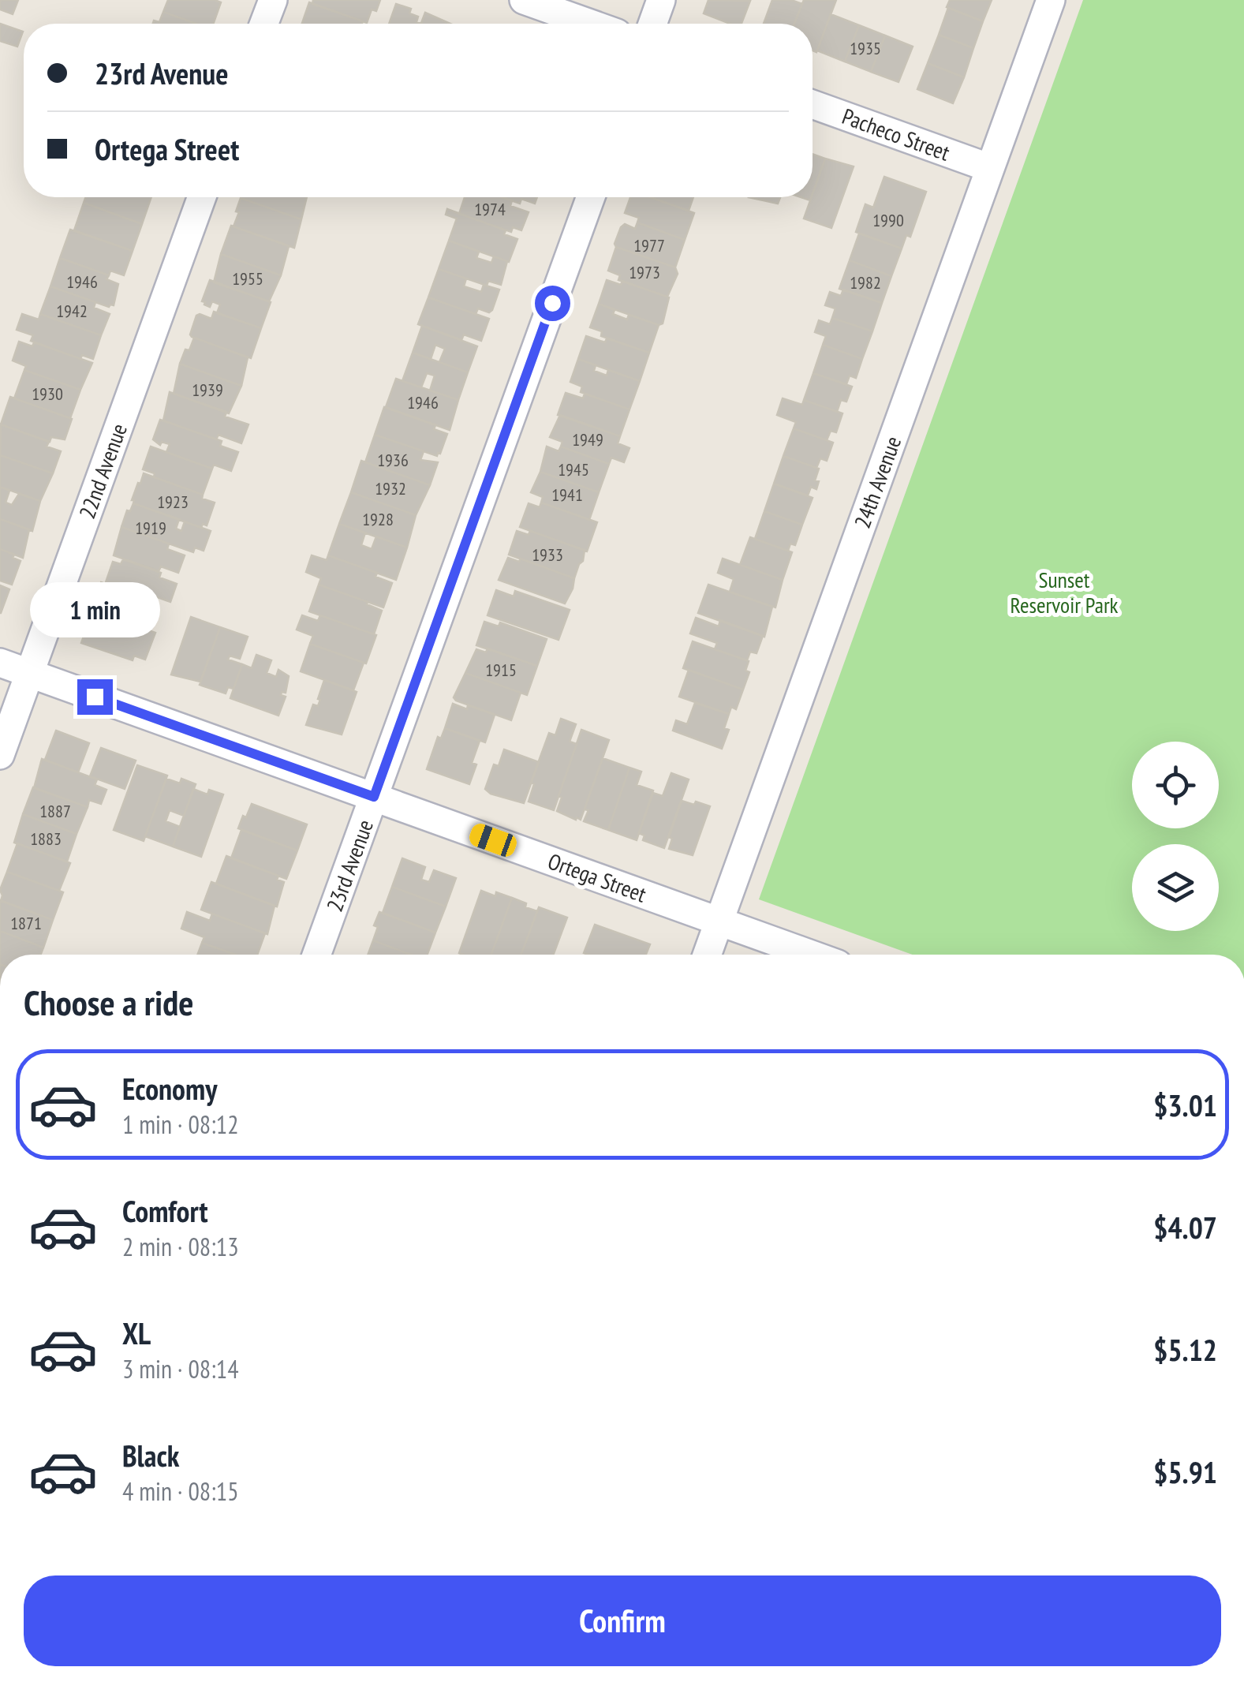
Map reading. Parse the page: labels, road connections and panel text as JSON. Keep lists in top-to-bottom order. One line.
{"streets":{"street":["Pacheco Street","22nd Avenue","24th Avenue","23rd Avenue","Ortega Street"]},"crossings":[["Pacheco Street","24th Avenue"],["22nd Avenue","Ortega Street"],["24th Avenue","Ortega Street"],["23rd Avenue","Ortega Street"]],"parks":["Sunset Reservoir Park"],"house_numbers":["1935","1974","1990","1977","1973","1955","1946","1982","1942","1939","1930","1946","1949","1936","1945","1932","1941","1923","1928","1919","1933","1915","1887","1883","1871"],"page":{"banner":["23rd Avenue","Ortega Street"],"bubble":"1 min","heading":"Choose a ride","list":[{"name":"Economy","note":"1 min · 08:12","value":"$3.01"},{"name":"Comfort","note":"2 min · 08:13","value":"$4.07"},{"name":"XL","note":"3 min · 08:14","value":"$5.12"},{"name":"Black","note":"4 min · 08:15","value":"$5.91"}],"buttons":"Confirm"}}
